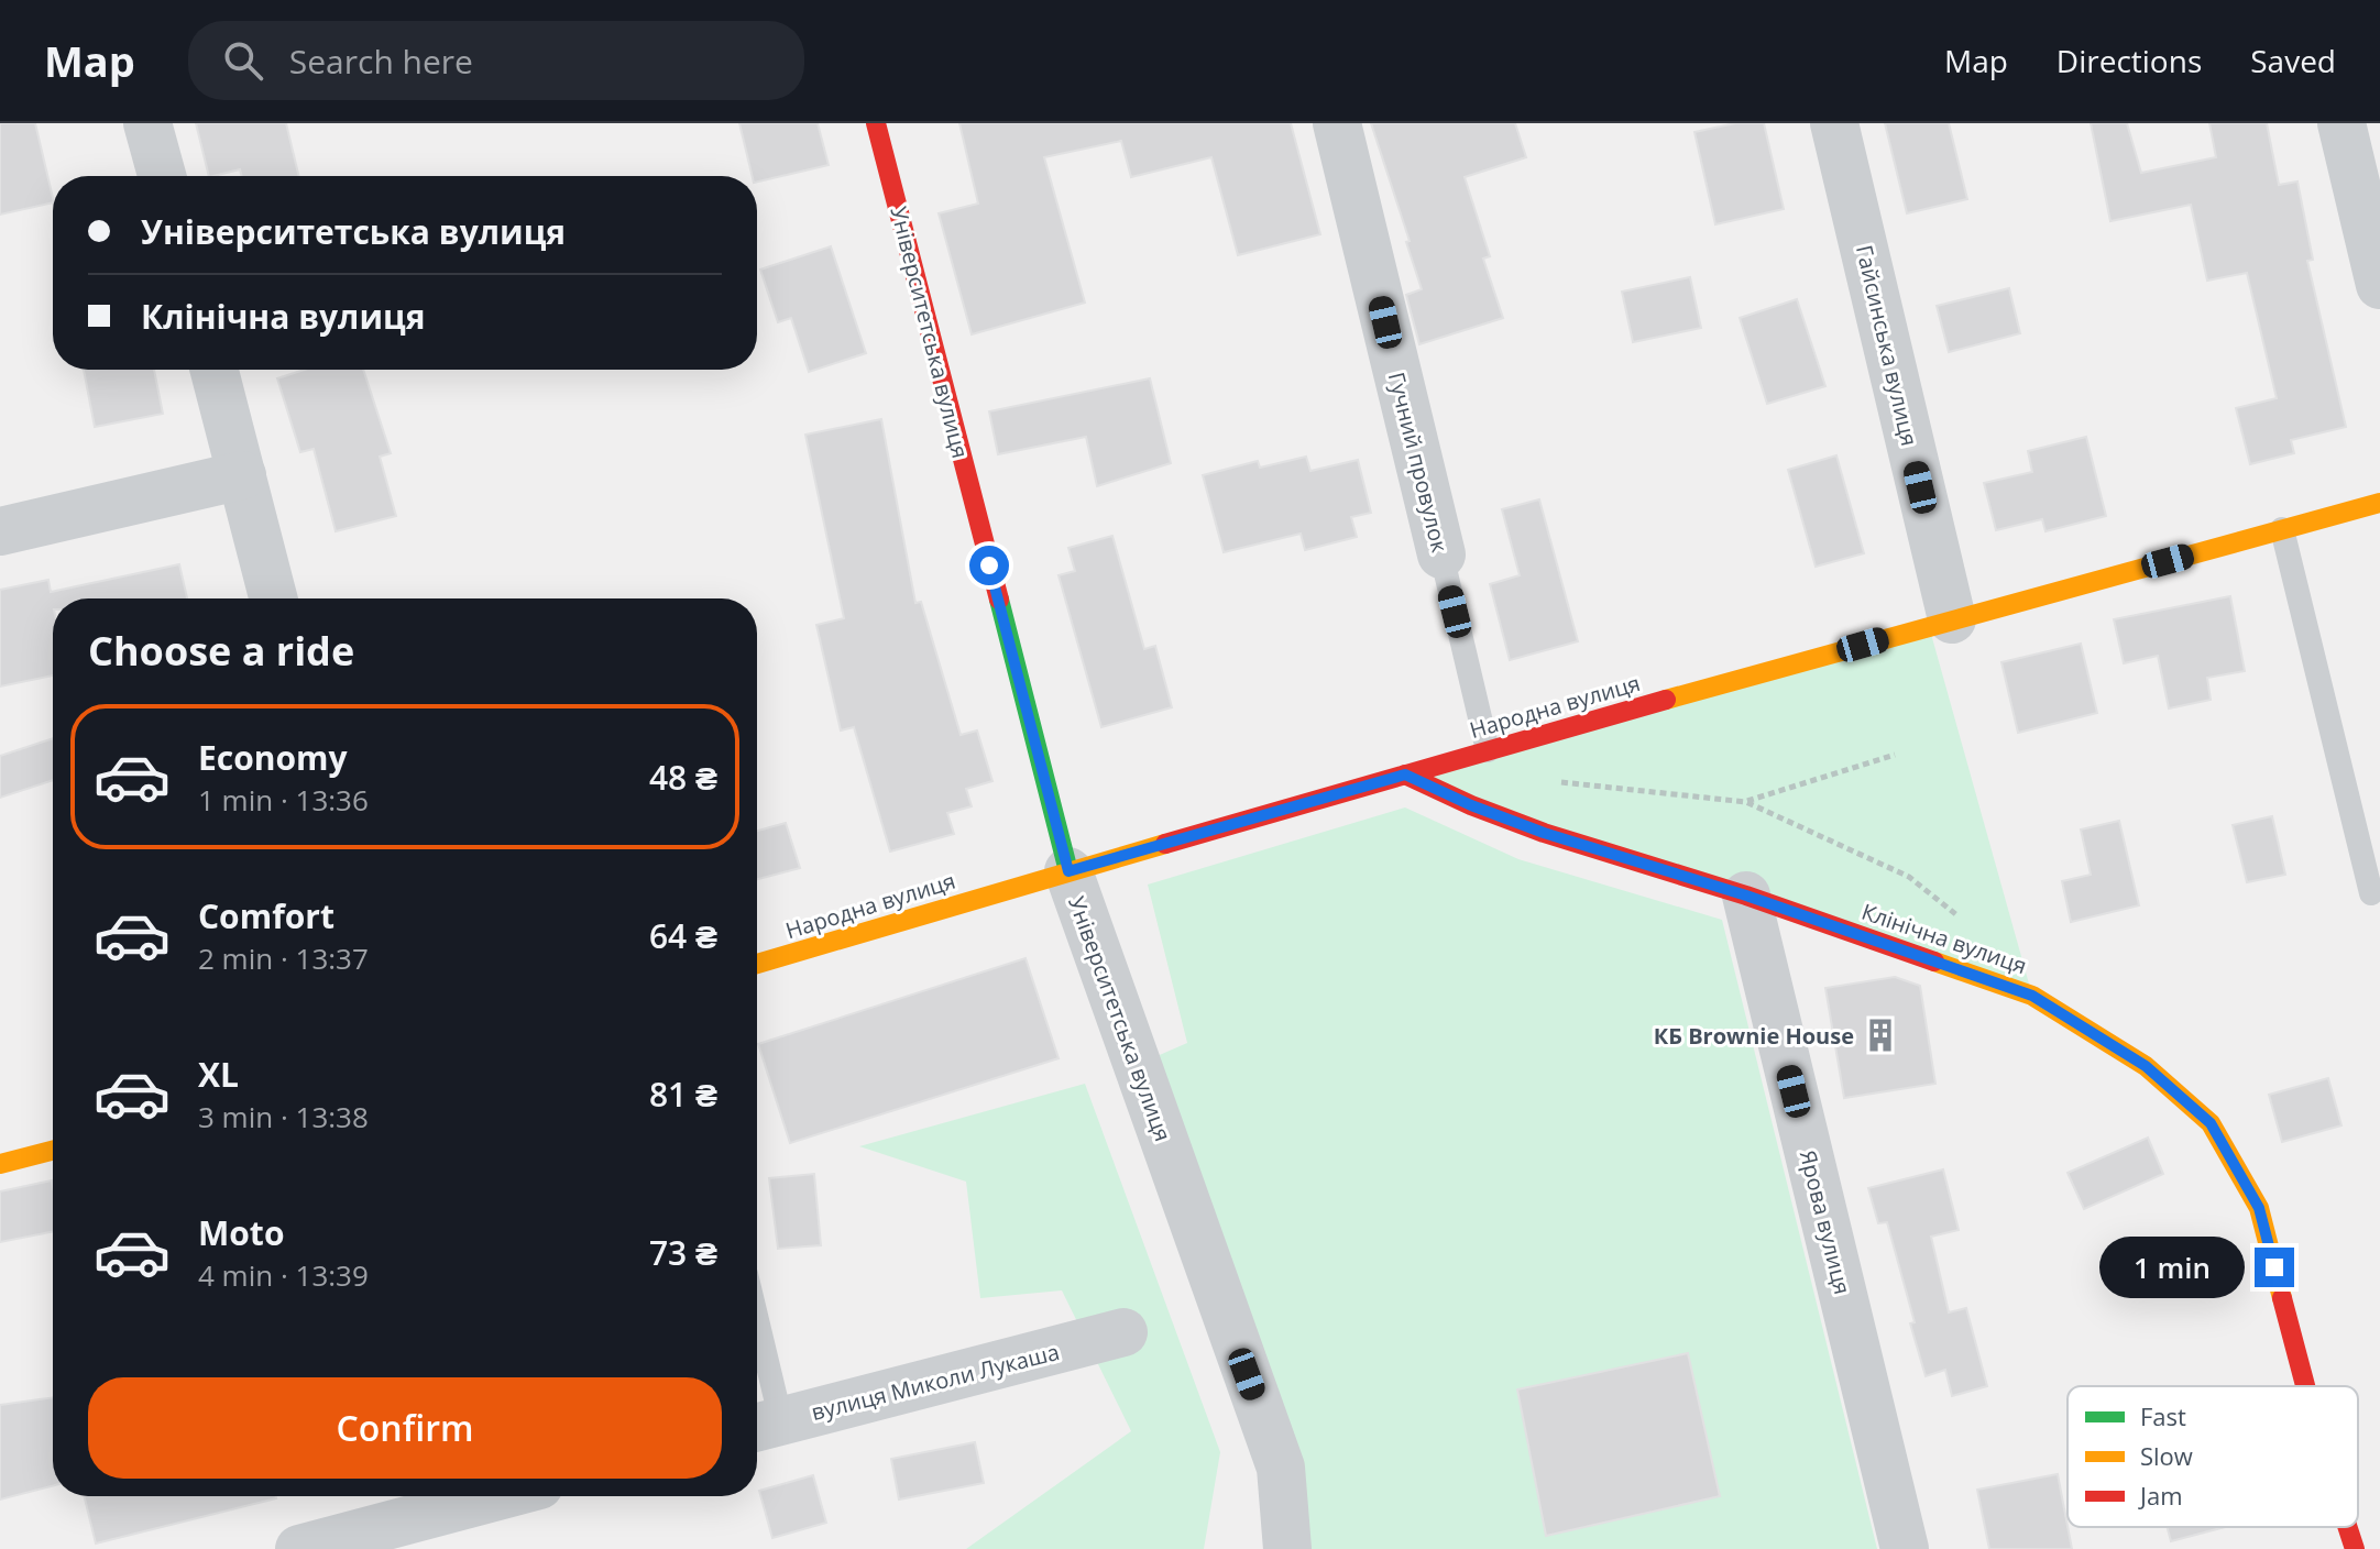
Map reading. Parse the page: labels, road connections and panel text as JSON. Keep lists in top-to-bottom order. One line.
{"streets":{"street":["Університетська вулиця","Гайсинська вулиця","Гучний провулок","Народна вулиця","Клінічна вулиця","Ярова вулиця","вулиця Миколи Лукаша"]},"crossings":[["Університетська вулиця","Народна вулиця"],["Гайсинська вулиця","Народна вулиця"],["Гучний провулок","Народна вулиця"],["Народна вулиця","Клінічна вулиця"],["Клінічна вулиця","Ярова вулиця"]],"places":{"building":["КБ Brownie House"]},"legend":["Fast","Slow","Jam"],"page":{"header":"Map","search":"Search here","nav":["Map","Directions","Saved"],"banner":["Університетська вулиця","Клінічна вулиця"],"heading":"Choose a ride","list":[{"name":"Economy","note":"1 min · 13:36","value":"48 ₴"},{"name":"Comfort","note":"2 min · 13:37","value":"64 ₴"},{"name":"XL","note":"3 min · 13:38","value":"81 ₴"},{"name":"Moto","note":"4 min · 13:39","value":"73 ₴"}],"bubble":"1 min","buttons":"Confirm"}}
